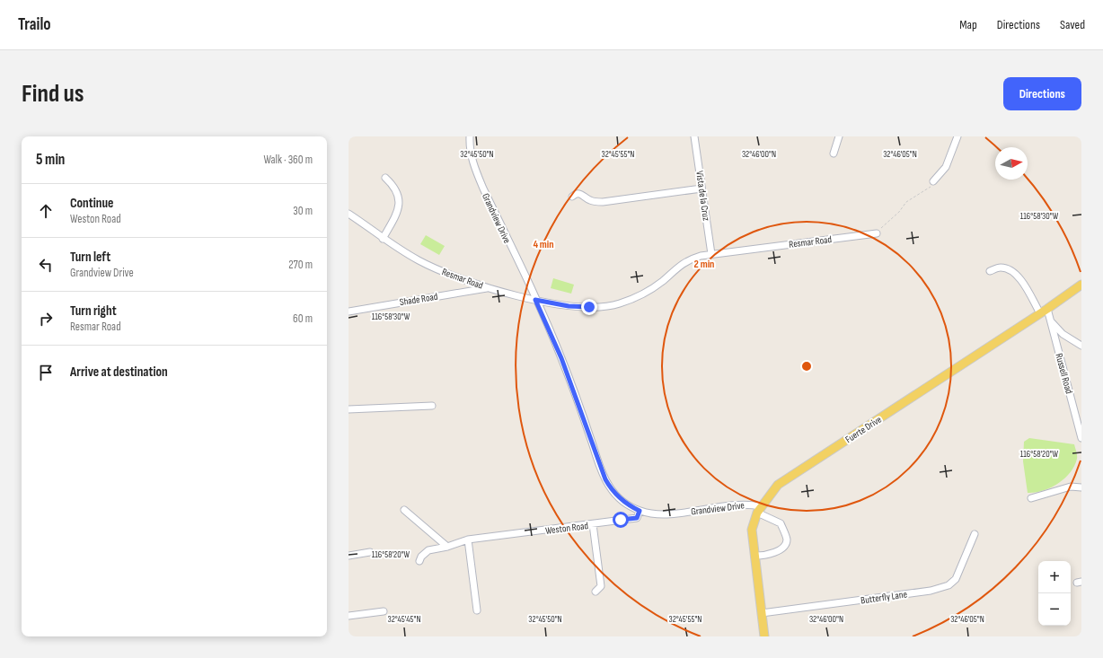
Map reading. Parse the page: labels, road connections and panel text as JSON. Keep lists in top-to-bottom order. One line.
{"streets":{"main road":["Fuerte Drive"],"street":["Vista de la Cruz","Grandview Drive","Resmar Road","Shade Road","Russell Road","Weston Road","Butterfly Lane"]},"crossings":[["Vista de la Cruz","Resmar Road"],["Grandview Drive","Resmar Road"],["Grandview Drive","Fuerte Drive"],["Grandview Drive","Weston Road"],["Resmar Road","Shade Road"],["Russell Road","Fuerte Drive"],["Fuerte Drive","Butterfly Lane"]],"north":"right","page":{"header":"Trailo","nav":["Map","Directions","Saved"],"buttons":"Directions","title":"Find us","heading":["5 min","Walk · 360 m"],"list":[["Continue","Weston Road","30 m"],["Turn left","Grandview Drive","270 m"],["Turn right","Resmar Road","60 m"],"Arrive at destination"],"map_buttons":["+","−"]},"coordinates":["32°45'50\"N","32°45'55\"N","32°46'00\"N","32°46'05\"N","116°58'30\"W","116°58'20\"W","32°45'45\"N"],"rings":["4 min","2 min"]}
